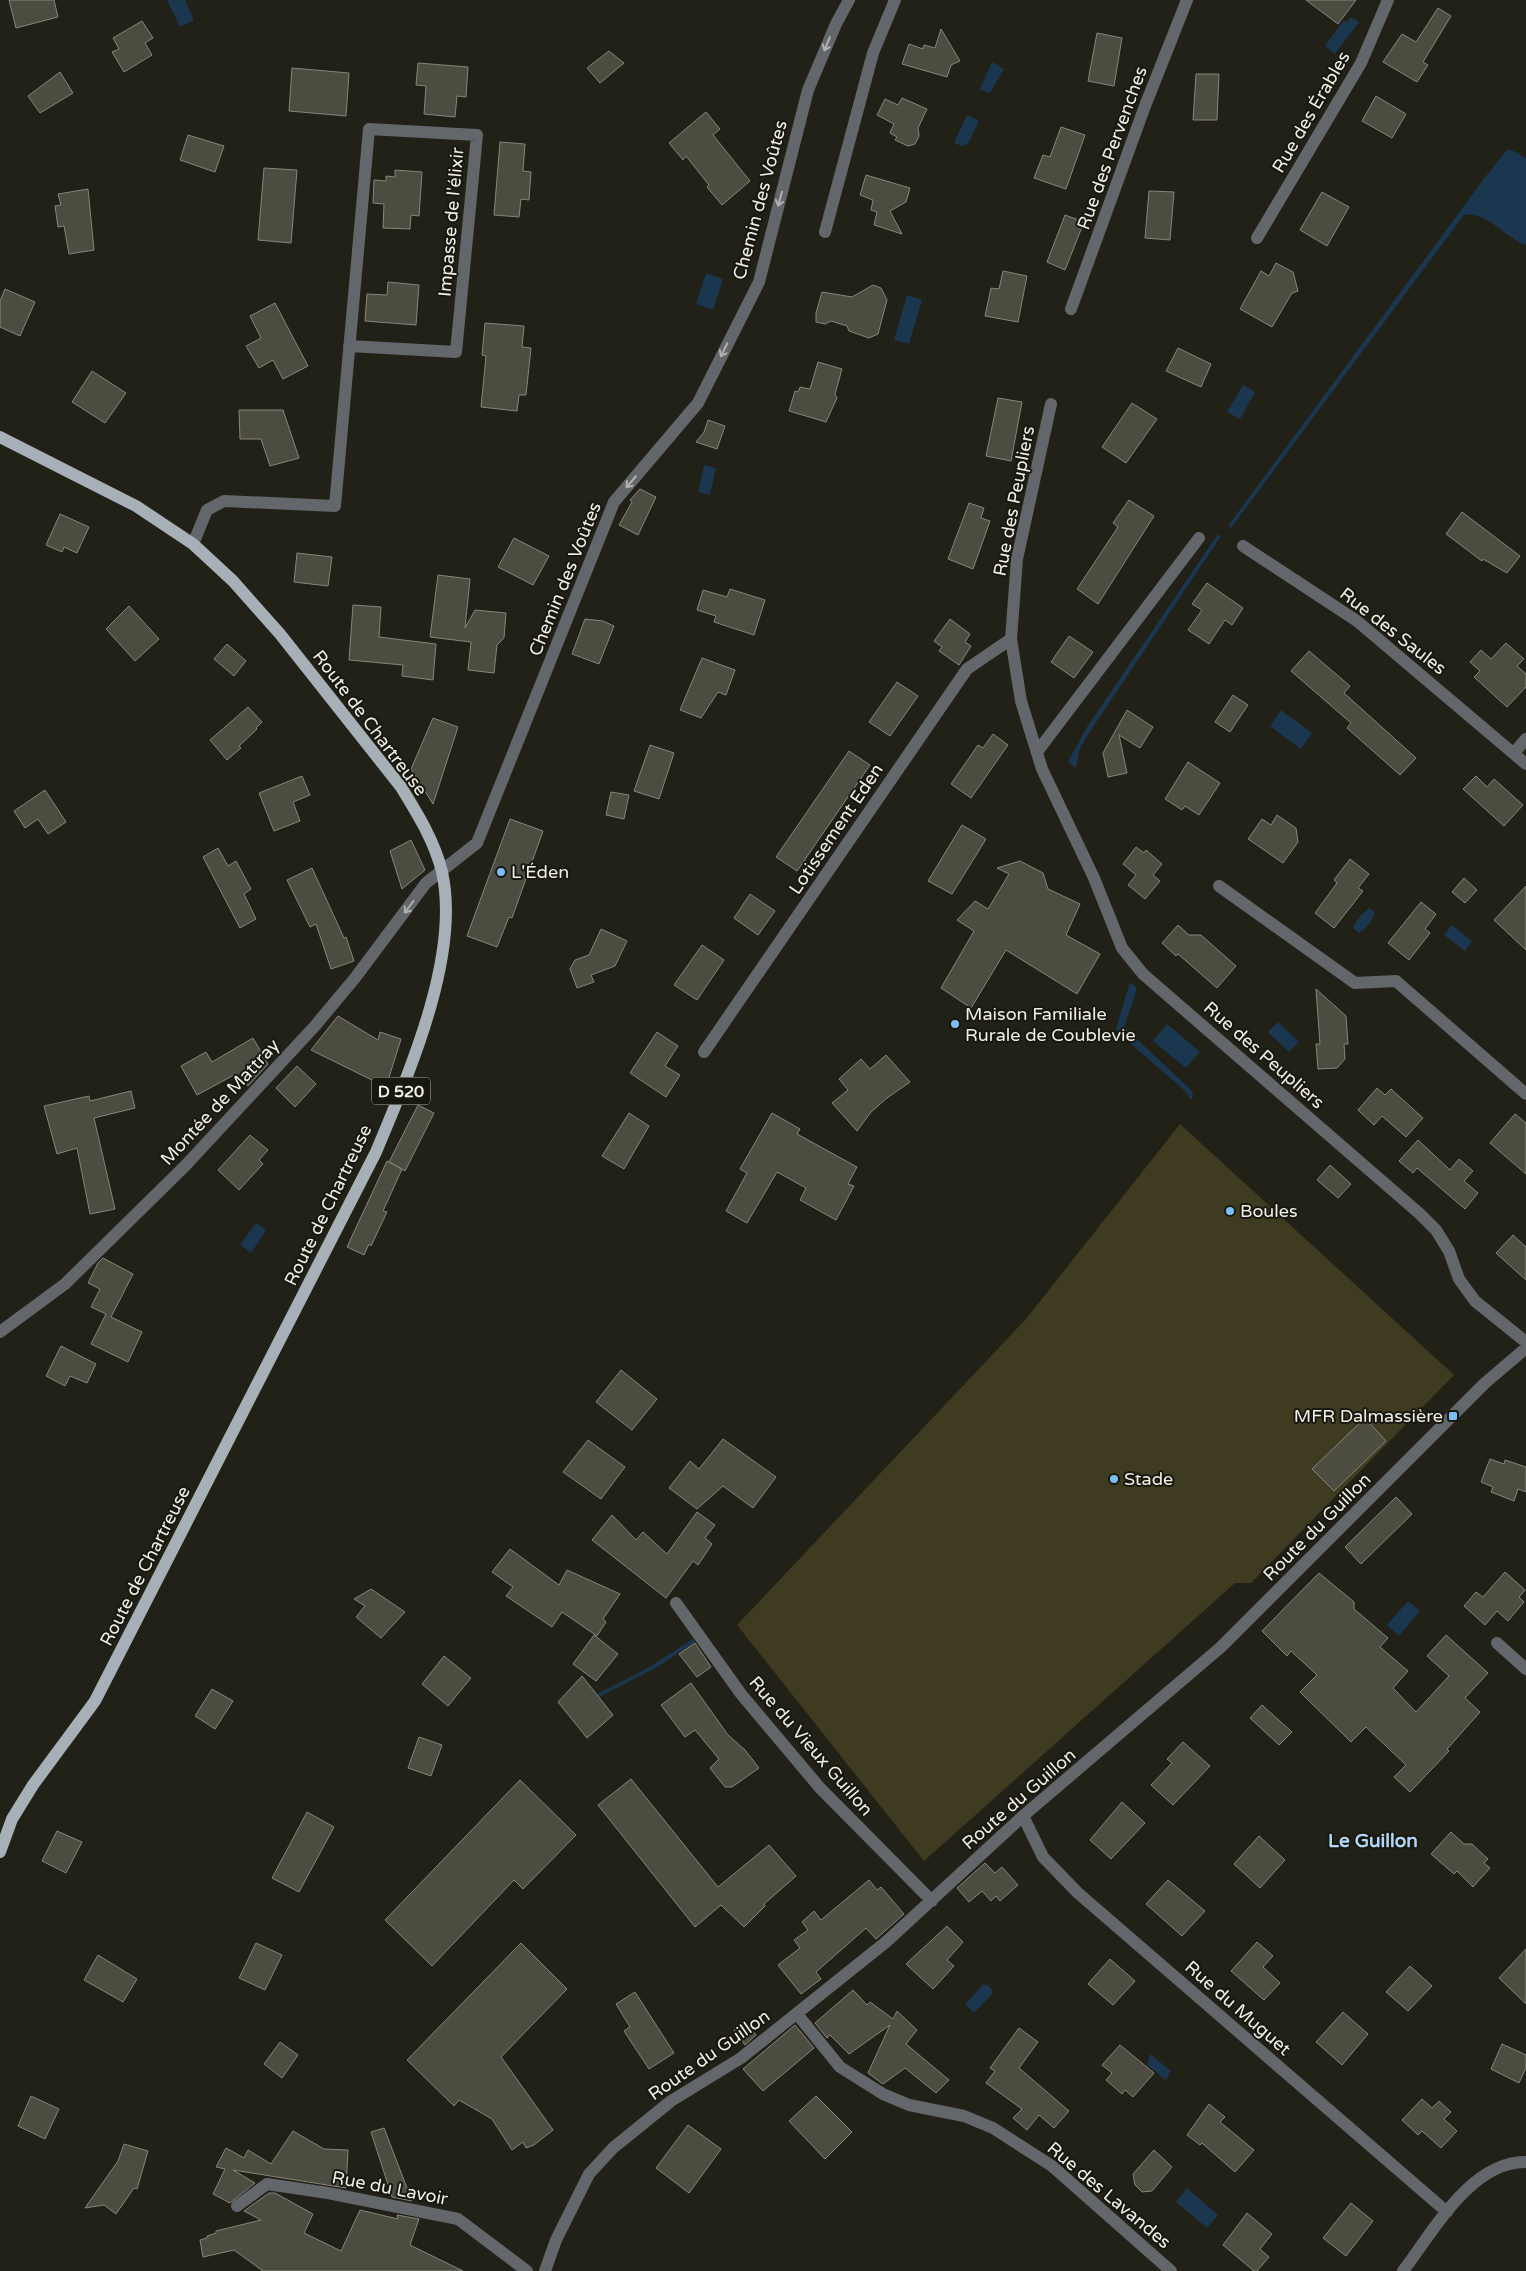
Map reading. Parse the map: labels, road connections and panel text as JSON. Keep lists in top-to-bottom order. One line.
{"streets":{"main road":["Route de Chartreuse","D 520"],"street":["Rue des Érables","Rue des Pervenches","Chemin des Voûtes","Impasse de l'élixir","Rue des Peupliers","Rue des Saules","Lotissement Eden","Montée de Mattray","Route du Guillon","Rue du Vieux Guillon","Rue du Muguet","Rue du Lavoir","Rue des Lavandes"]},"crossings":[["Chemin des Voûtes","Route de Chartreuse"],["Chemin des Voûtes","Montée de Mattray"],["Impasse de l'élixir","Route de Chartreuse"],["Rue des Peupliers","Lotissement Eden"],["Route de Chartreuse","Montée de Mattray"],["Route du Guillon","Rue du Vieux Guillon"],["Route du Guillon","Rue du Muguet"],["Route du Guillon","Rue des Lavandes"]],"one_way":["Chemin des Voûtes","Montée de Mattray"],"districts":["Le Guillon"],"places":{"other":["L'Éden","Maison Familiale Rurale de Coublevie","Boules","Stade"],"transit":["MFR Dalmassière"]}}
